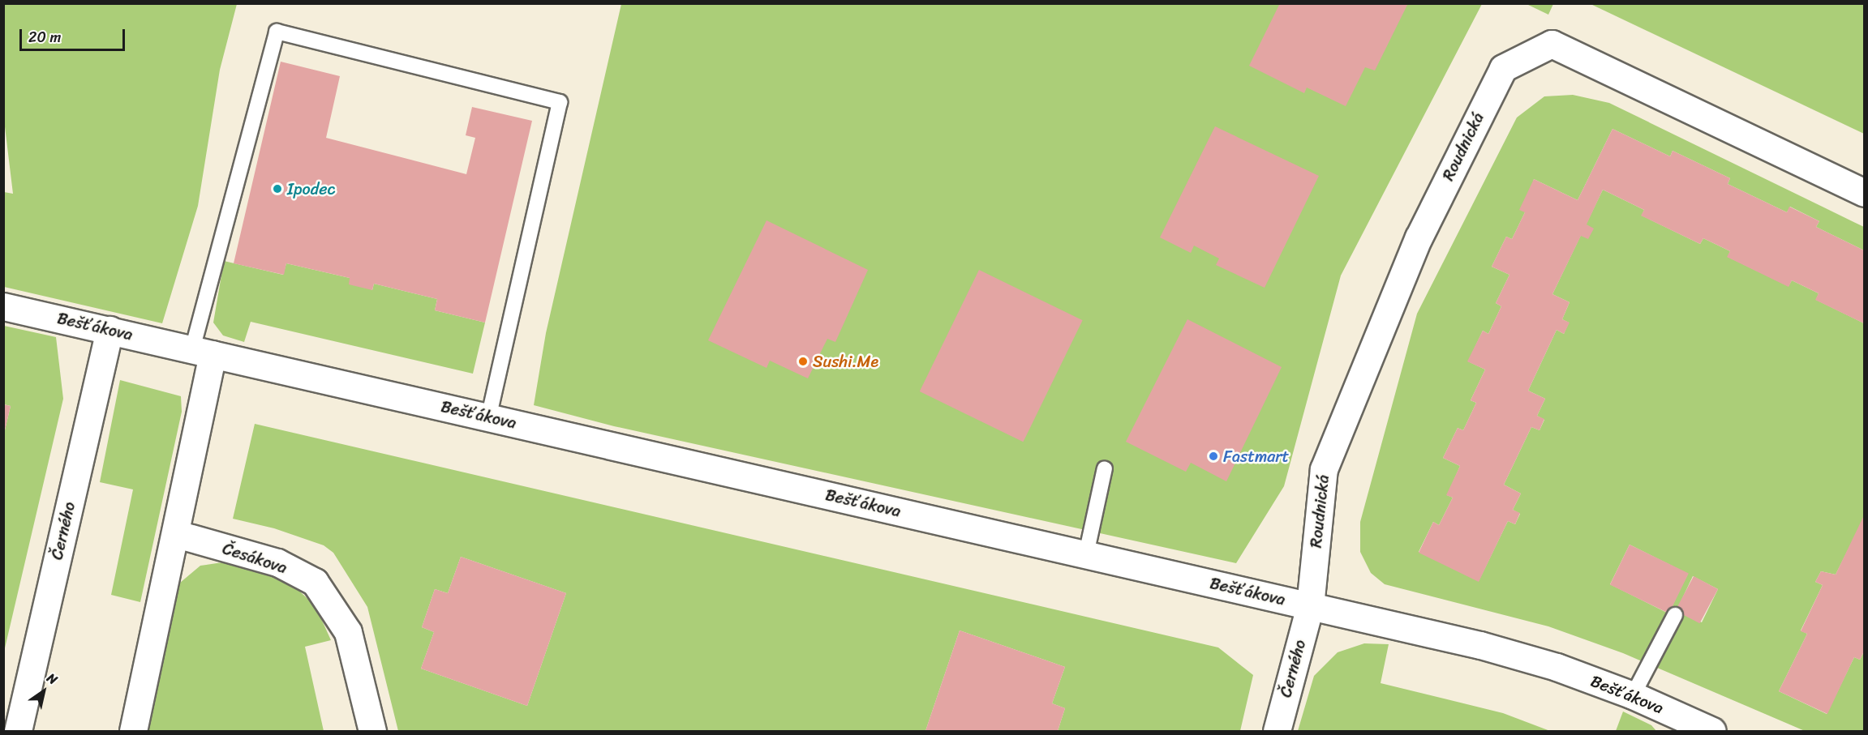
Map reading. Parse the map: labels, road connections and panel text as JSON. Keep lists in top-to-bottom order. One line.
{"streets":{"street":["Roudnická","Bešťákova","Černého","Česákova"]},"crossings":[["Roudnická","Bešťákova"],["Roudnická","Černého"],["Bešťákova","Černého"]],"places":["Ipodec","Sushi.Me","Fastmart"],"scale_bar":"20 m","north":"top right"}
